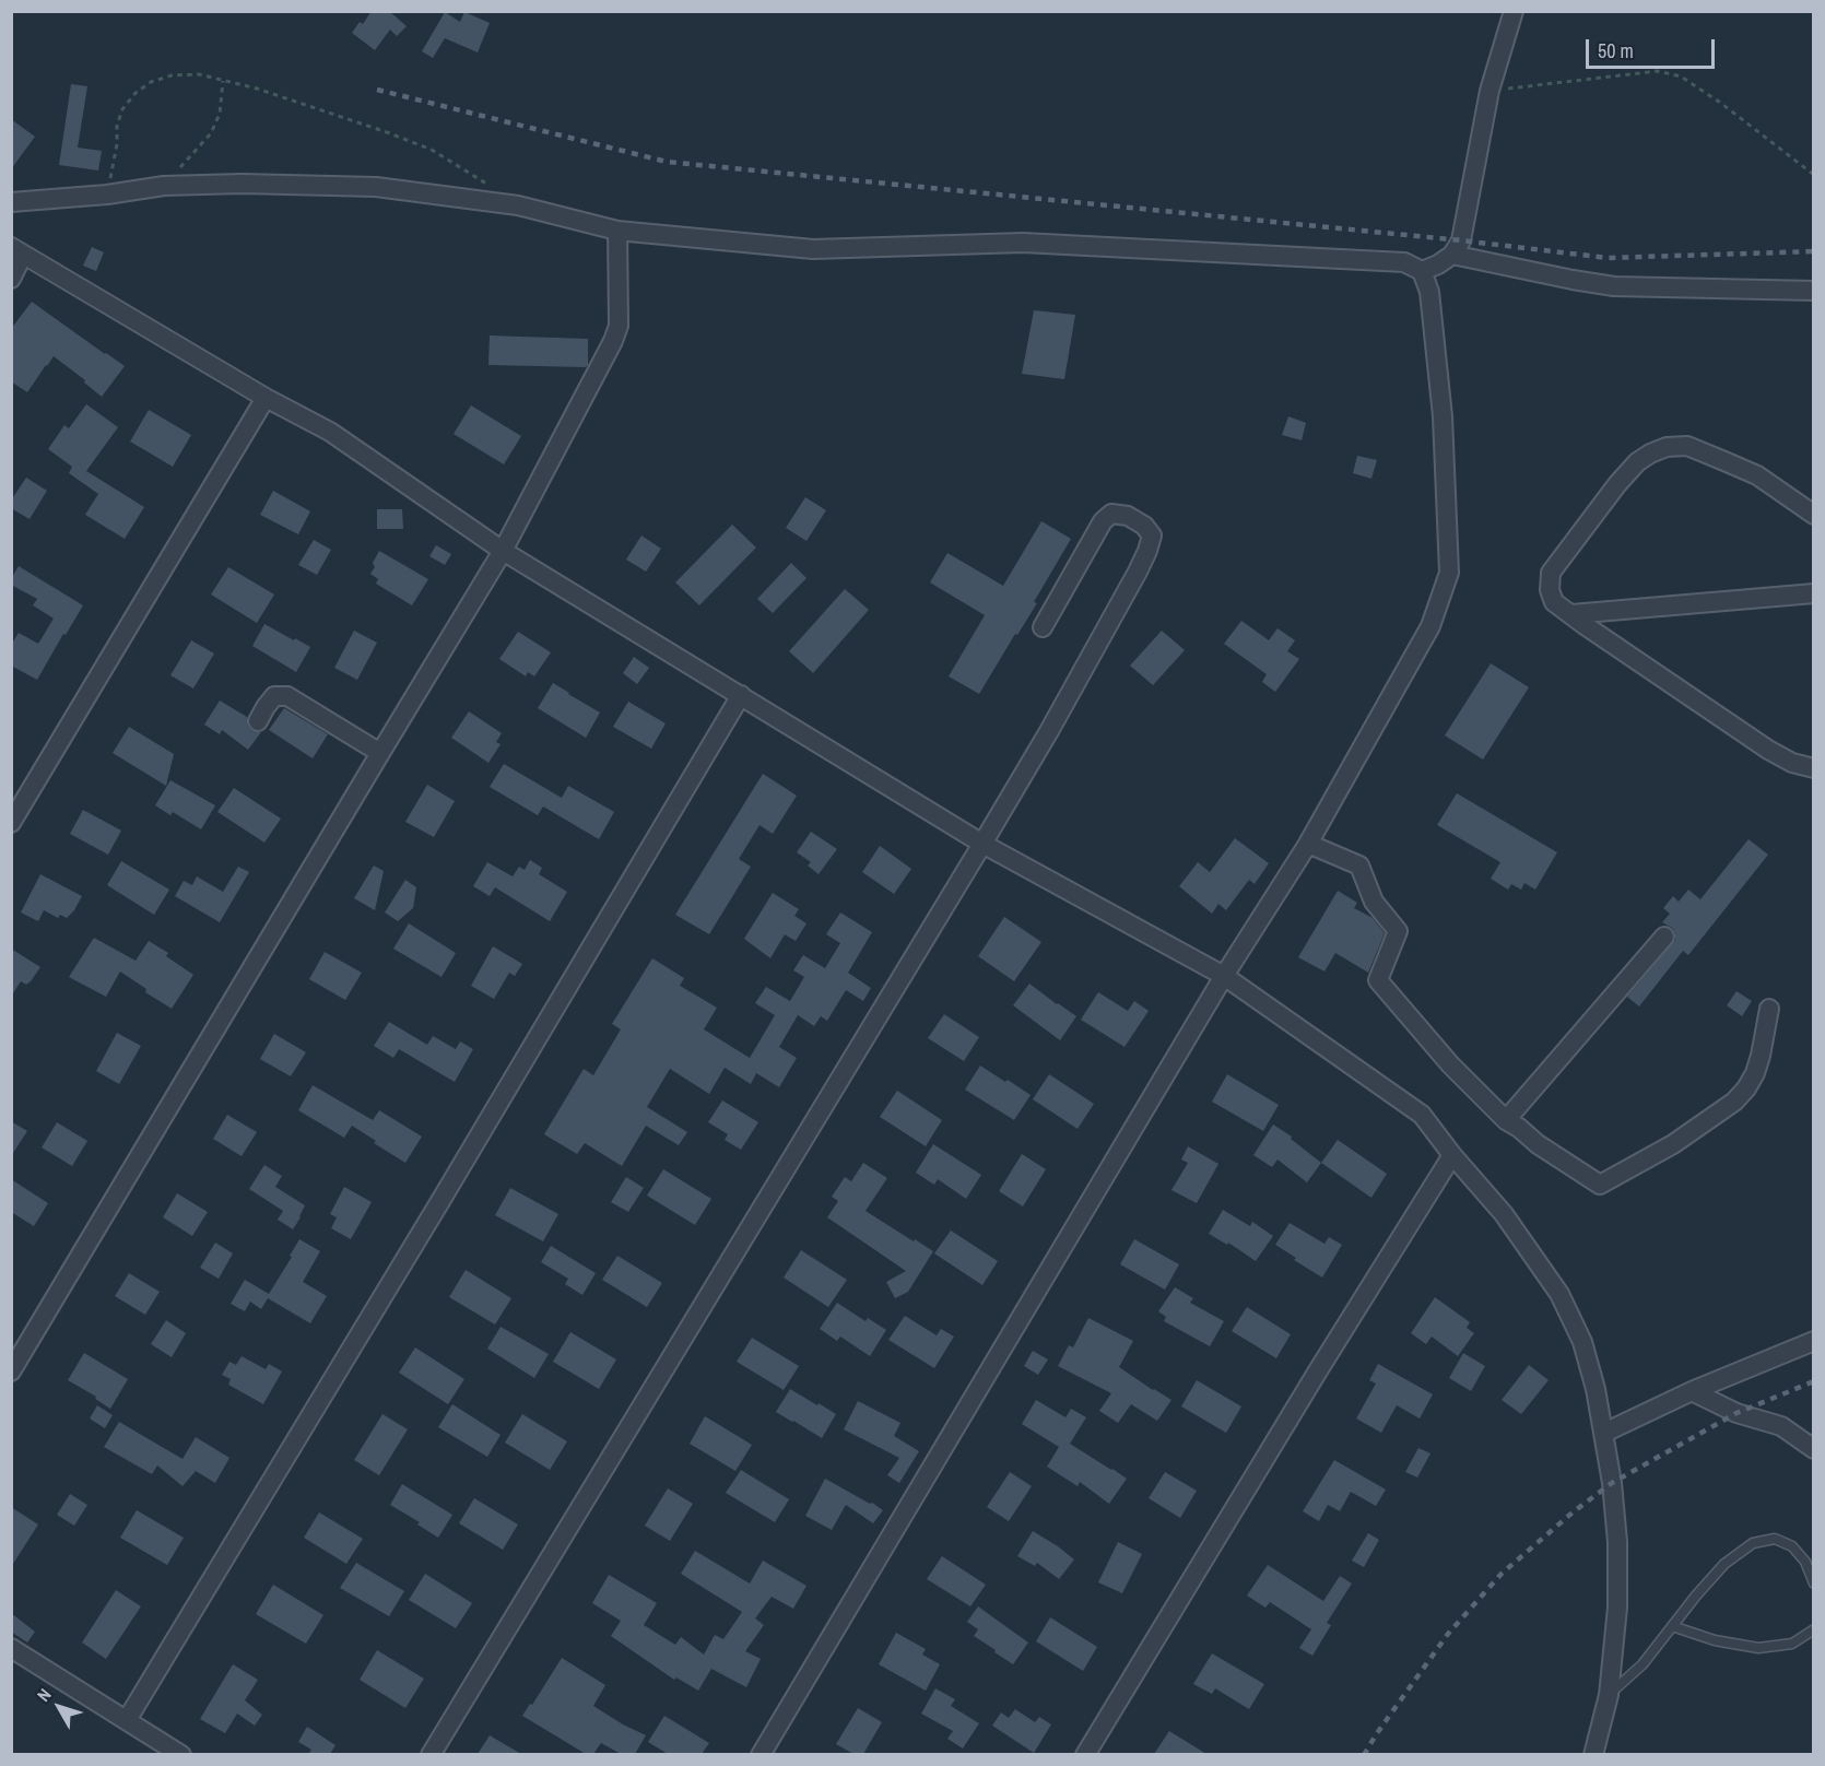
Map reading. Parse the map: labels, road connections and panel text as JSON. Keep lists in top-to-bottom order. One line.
{"scale_bar":"50 m","north":"top left"}
